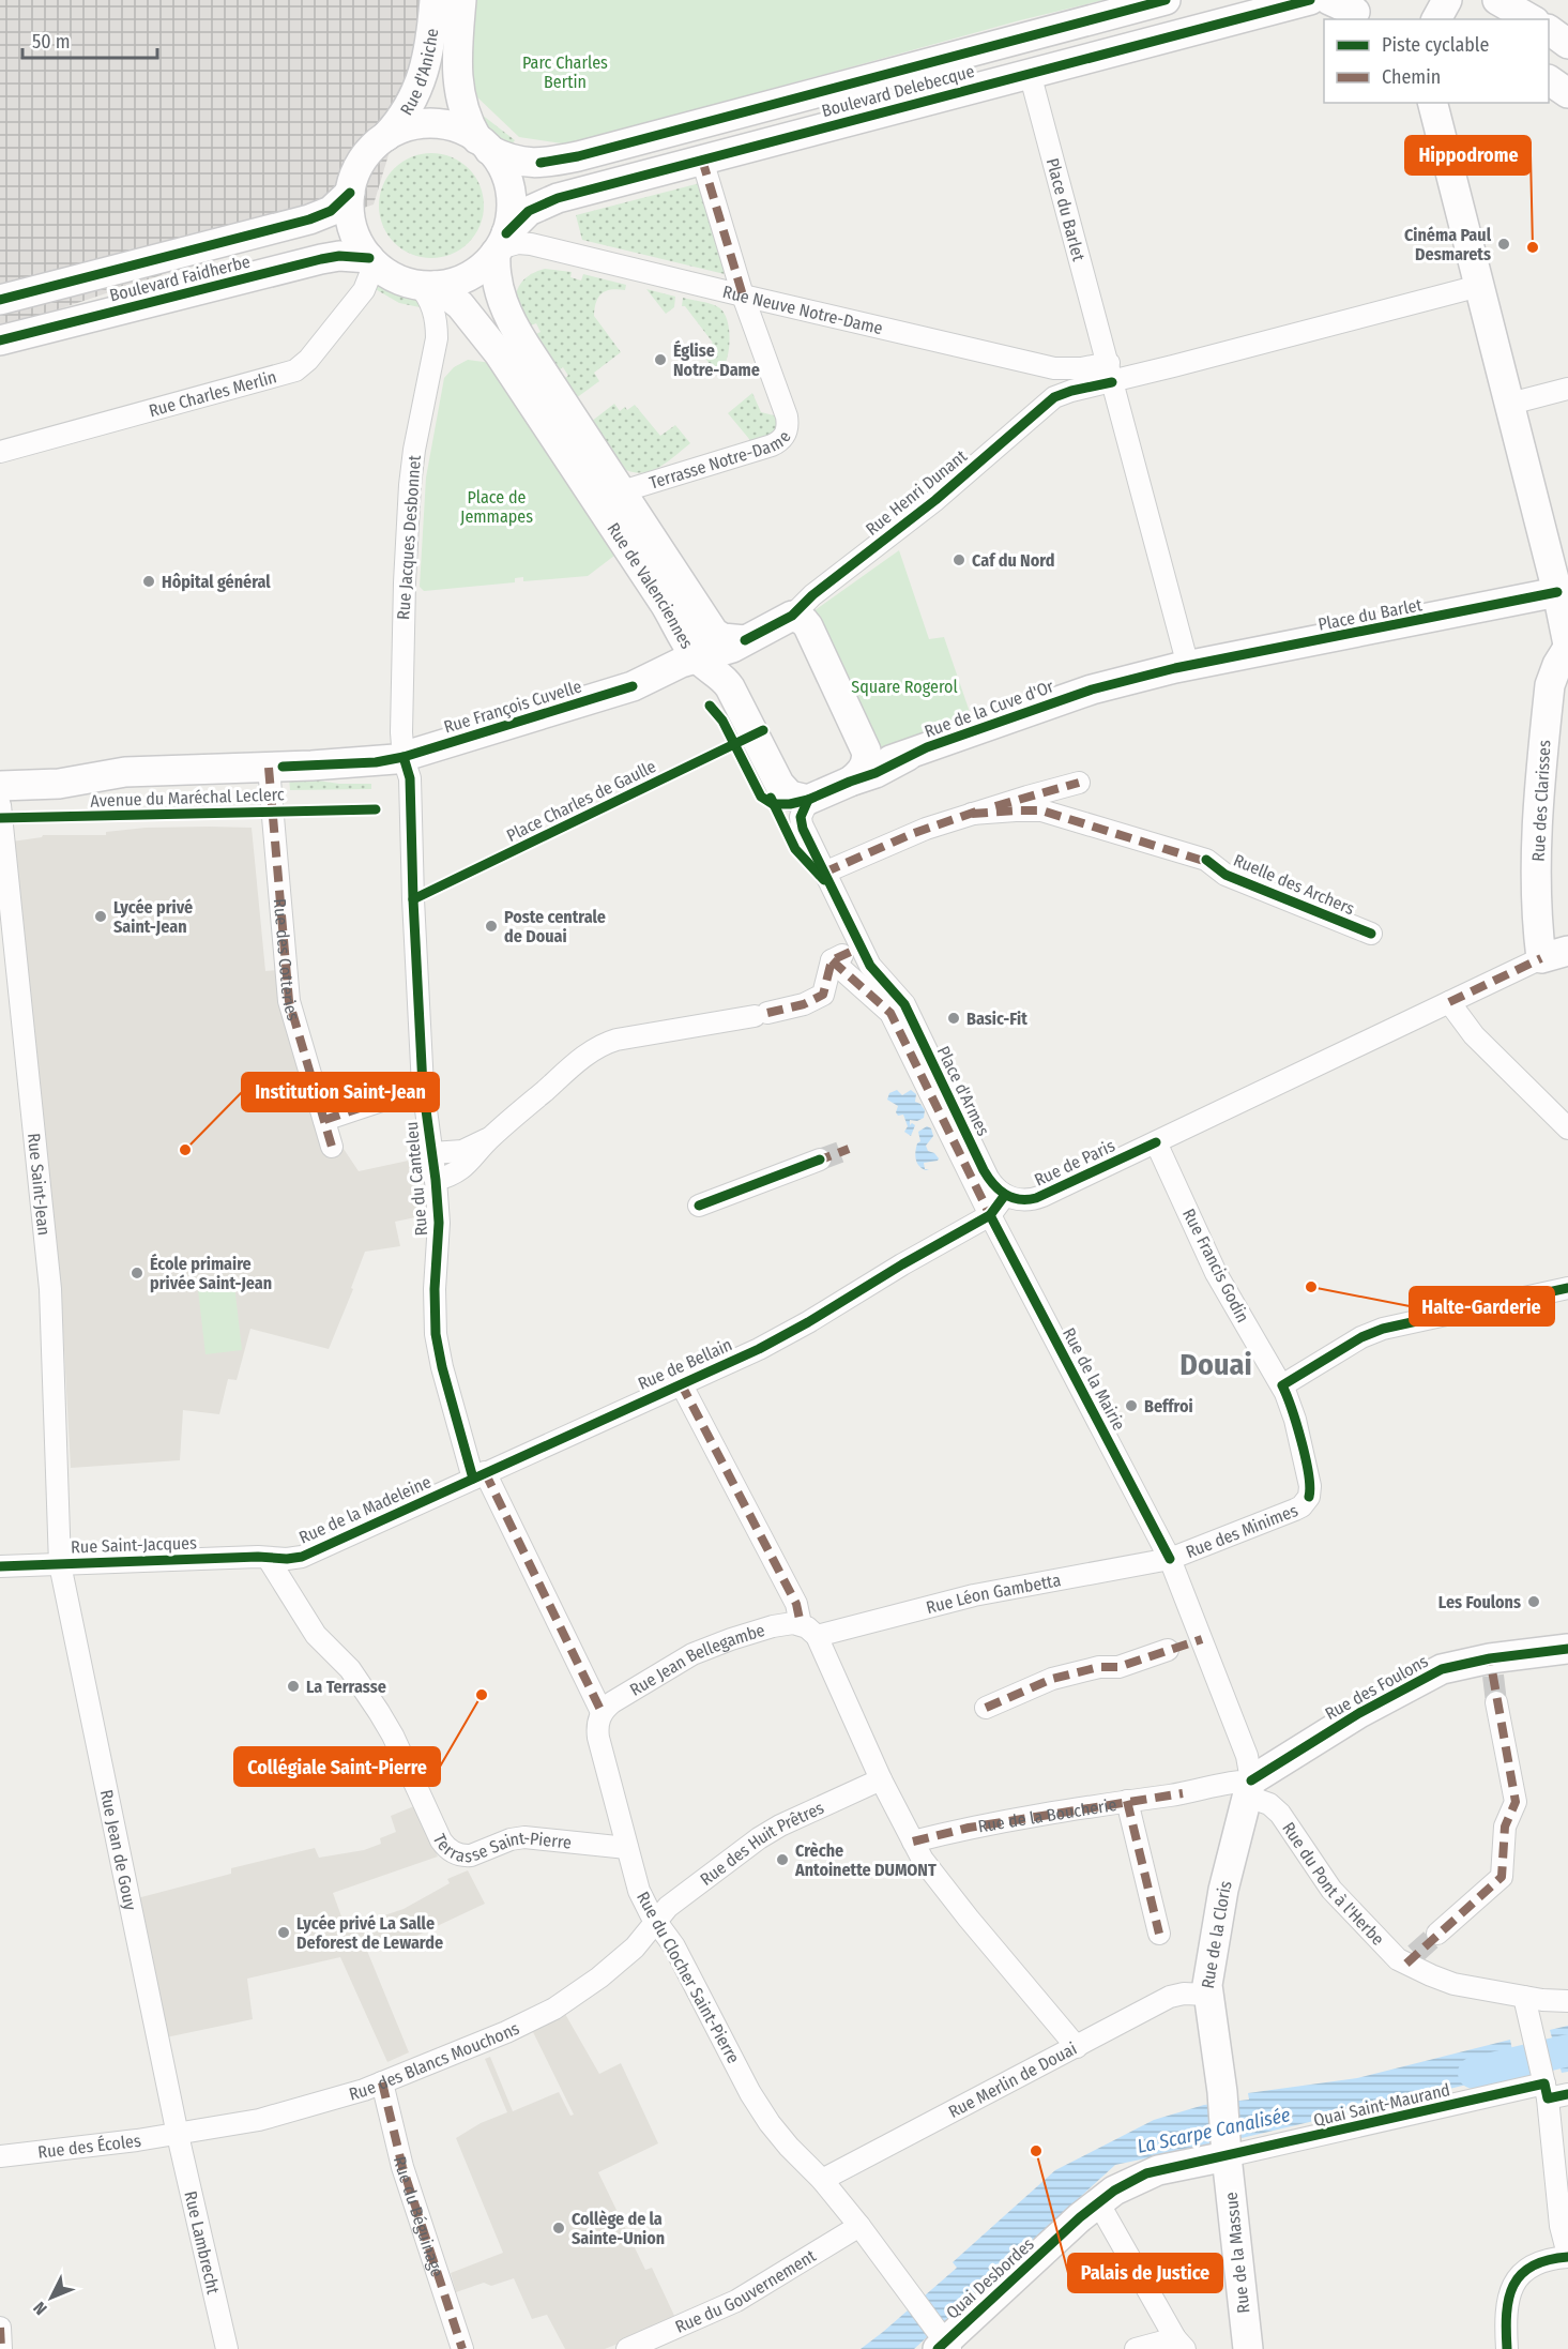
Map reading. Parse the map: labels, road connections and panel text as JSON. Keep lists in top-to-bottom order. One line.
{"streets":{"street":["Rue d'Aniche","Boulevard Delebecque","Place du Barlet","Boulevard Faidherbe","Rue Neuve Notre-Dame","Rue Charles Merlin","Terrasse Notre-Dame","Rue Henri Dunant","Rue Jacques Desbonnet","Rue de Valenciennes","Rue François Cuvelle","Rue de la Cuve d'Or","Avenue du Maréchal Leclerc","Rue des Clarisses","Ruelle des Archers","Rue des Cotteries","Place d'Armes","Rue de Paris","Rue du Canteleu","Rue Saint-Jean","Rue Francis Godin","Rue de Bellain","Rue de la Mairie","Rue de la Madeleine","Rue des Minimes","Rue Saint-Jacques","Rue Léon Gambetta","Rue Jean Bellegambe","Rue des Foulons","Rue de la Boucherie","Terrasse Saint-Pierre","Rue des Huit Prêtres","Rue Jean de Gouy","Rue du Pont à l'Herbe","Rue de la Cloris","Rue du Clocher Saint-Pierre","Rue des Blancs Mouchons","Rue Merlin de Douai","Quai Saint-Maurand","Rue des Écoles","Rue du Béguinage","Rue Lambrecht","Rue de la Massue","Quai Desbordes","Rue du Gouvernement"],"cycle path":["Place Charles de Gaulle"]},"crossings":[["Rue d'Aniche","Boulevard Delebecque"],["Rue d'Aniche","Boulevard Faidherbe"],["Rue d'Aniche","Rue Neuve Notre-Dame"],["Rue d'Aniche","Rue Charles Merlin"],["Rue d'Aniche","Rue Jacques Desbonnet"],["Rue d'Aniche","Rue de Valenciennes"],["Boulevard Delebecque","Place du Barlet"],["Boulevard Delebecque","Boulevard Faidherbe"],["Boulevard Delebecque","Rue Neuve Notre-Dame"],["Boulevard Delebecque","Rue Charles Merlin"],["Boulevard Delebecque","Rue Jacques Desbonnet"],["Boulevard Delebecque","Rue de Valenciennes"],["Place du Barlet","Rue Neuve Notre-Dame"],["Place du Barlet","Rue Henri Dunant"],["Place du Barlet","Rue de la Cuve d'Or"],["Boulevard Faidherbe","Rue Neuve Notre-Dame"],["Boulevard Faidherbe","Rue Charles Merlin"],["Boulevard Faidherbe","Rue Jacques Desbonnet"],["Boulevard Faidherbe","Rue de Valenciennes"],["Rue Neuve Notre-Dame","Rue Charles Merlin"],["Rue Neuve Notre-Dame","Terrasse Notre-Dame"],["Rue Neuve Notre-Dame","Rue Henri Dunant"],["Rue Neuve Notre-Dame","Rue Jacques Desbonnet"],["Rue Neuve Notre-Dame","Rue de Valenciennes"],["Rue Charles Merlin","Rue Jacques Desbonnet"],["Rue Charles Merlin","Rue de Valenciennes"],["Terrasse Notre-Dame","Rue de Valenciennes"],["Rue Henri Dunant","Rue de Valenciennes"],["Rue Henri Dunant","Rue François Cuvelle"],["Rue Jacques Desbonnet","Rue de Valenciennes"],["Rue Jacques Desbonnet","Rue François Cuvelle"],["Rue Jacques Desbonnet","Avenue du Maréchal Leclerc"],["Rue Jacques Desbonnet","Rue du Canteleu"],["Rue de Valenciennes","Rue François Cuvelle"],["Rue de Valenciennes","Rue de la Cuve d'Or"],["Rue François Cuvelle","Avenue du Maréchal Leclerc"],["Rue François Cuvelle","Rue du Canteleu"],["Avenue du Maréchal Leclerc","Rue des Cotteries"],["Avenue du Maréchal Leclerc","Rue du Canteleu"],["Rue des Clarisses","Rue de Paris"],["Place d'Armes","Rue de Paris"],["Rue de Paris","Rue Francis Godin"],["Rue du Canteleu","Rue de Bellain"],["Rue du Canteleu","Rue de la Madeleine"],["Rue du Canteleu","Rue Jean Bellegambe"],["Rue du Canteleu","Rue du Clocher Saint-Pierre"],["Rue Saint-Jean","Rue Saint-Jacques"],["Rue Saint-Jean","Rue Jean de Gouy"],["Rue Francis Godin","Rue des Minimes"],["Rue de Bellain","Rue de la Mairie"],["Rue de Bellain","Rue de la Madeleine"],["Rue de la Mairie","Rue des Minimes"],["Rue de la Mairie","Rue Léon Gambetta"],["Rue de la Mairie","Rue des Foulons"],["Rue de la Mairie","Rue de la Boucherie"],["Rue de la Mairie","Rue du Pont à l'Herbe"],["Rue de la Mairie","Rue de la Cloris"],["Rue de la Madeleine","Rue Saint-Jacques"],["Rue de la Madeleine","Terrasse Saint-Pierre"],["Rue des Minimes","Rue Léon Gambetta"],["Rue Saint-Jacques","Terrasse Saint-Pierre"],["Rue Saint-Jacques","Rue Jean de Gouy"],["Rue Léon Gambetta","Rue Jean Bellegambe"],["Rue Jean Bellegambe","Rue du Clocher Saint-Pierre"],["Rue des Foulons","Rue de la Boucherie"],["Rue des Foulons","Rue du Pont à l'Herbe"],["Rue des Foulons","Rue de la Cloris"],["Rue de la Boucherie","Rue du Pont à l'Herbe"],["Rue de la Boucherie","Rue de la Cloris"],["Terrasse Saint-Pierre","Rue du Clocher Saint-Pierre"],["Rue des Huit Prêtres","Rue du Clocher Saint-Pierre"],["Rue des Huit Prêtres","Rue des Blancs Mouchons"],["Rue Jean de Gouy","Rue des Blancs Mouchons"],["Rue Jean de Gouy","Rue des Écoles"],["Rue Jean de Gouy","Rue Lambrecht"],["Rue du Pont à l'Herbe","Rue de la Cloris"],["Rue de la Cloris","Rue Merlin de Douai"],["Rue de la Cloris","Quai Saint-Maurand"],["Rue de la Cloris","Rue de la Massue"],["Rue de la Cloris","Quai Desbordes"],["Rue du Clocher Saint-Pierre","Rue des Blancs Mouchons"],["Rue du Clocher Saint-Pierre","Rue Merlin de Douai"],["Rue du Clocher Saint-Pierre","Quai Desbordes"],["Rue du Clocher Saint-Pierre","Rue du Gouvernement"],["Rue des Blancs Mouchons","Rue des Écoles"],["Rue des Blancs Mouchons","Rue du Béguinage"],["Rue des Blancs Mouchons","Rue Lambrecht"],["Quai Saint-Maurand","Rue de la Massue"],["Quai Saint-Maurand","Quai Desbordes"],["Rue des Écoles","Rue Lambrecht"],["Rue de la Massue","Quai Desbordes"]],"districts":["Douai"],"water":["La Scarpe Canalisée"],"parks":["Parc Charles Bertin","Place de Jemmapes","Square Rogerol"],"places":["Cinéma Paul Desmarets","Hippodrome","Église Notre-Dame","Caf du Nord","Hôpital général","Lycée privé Saint-Jean","Poste centrale de Douai","Basic-Fit","Institution Saint-Jean","École primaire privée Saint-Jean","Halte-Garderie","Beffroi","Les Foulons","La Terrasse","Collégiale Saint-Pierre","Crèche Antoinette DUMONT","Lycée privé La Salle Deforest de Lewarde","Palais de Justice","Collège de la Sainte-Union"],"legend":["Piste cyclable","Chemin"],"scale_bar":"50 m","north":"bottom left"}
